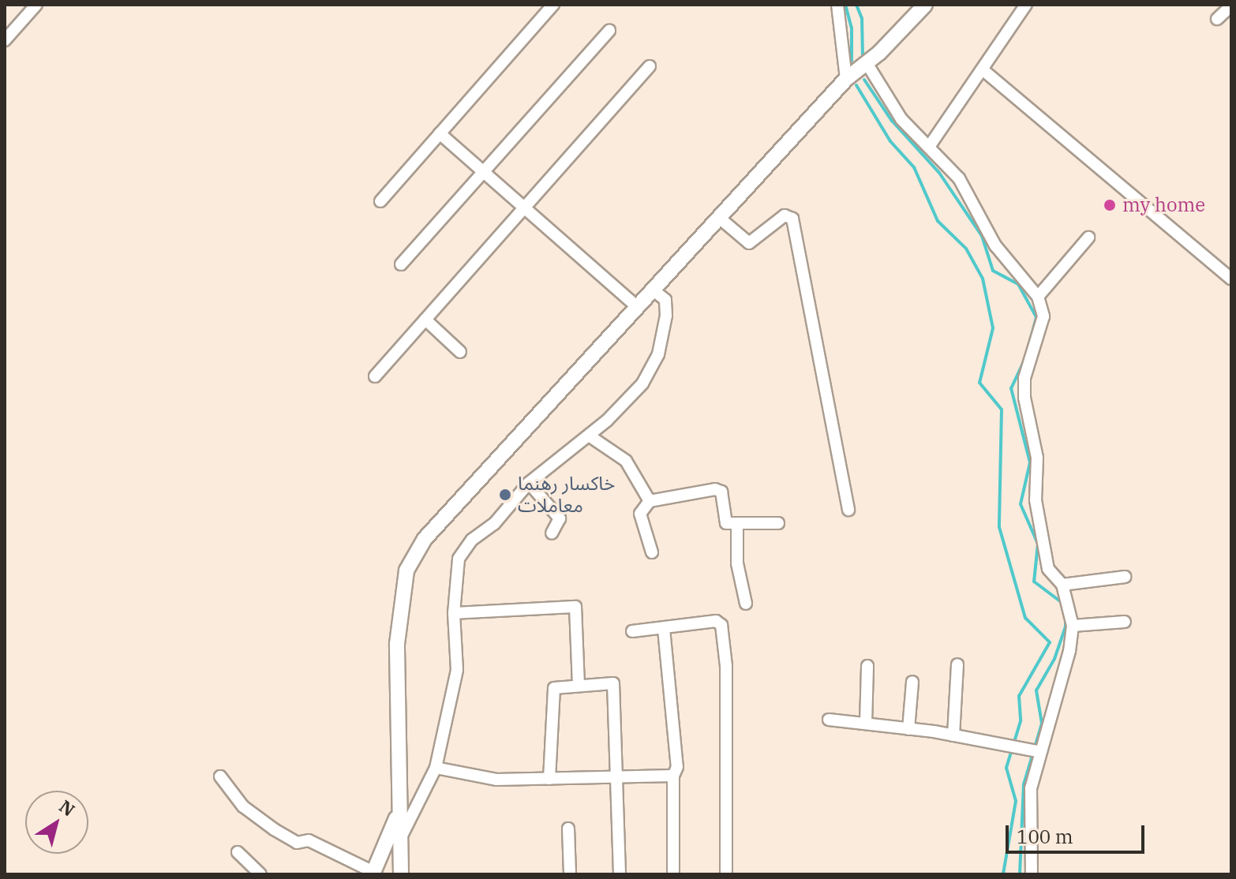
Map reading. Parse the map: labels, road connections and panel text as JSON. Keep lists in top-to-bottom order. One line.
{"places":["my home","خاکسار رهنما معاملات"],"scale_bar":"100 m","north":"top right"}
